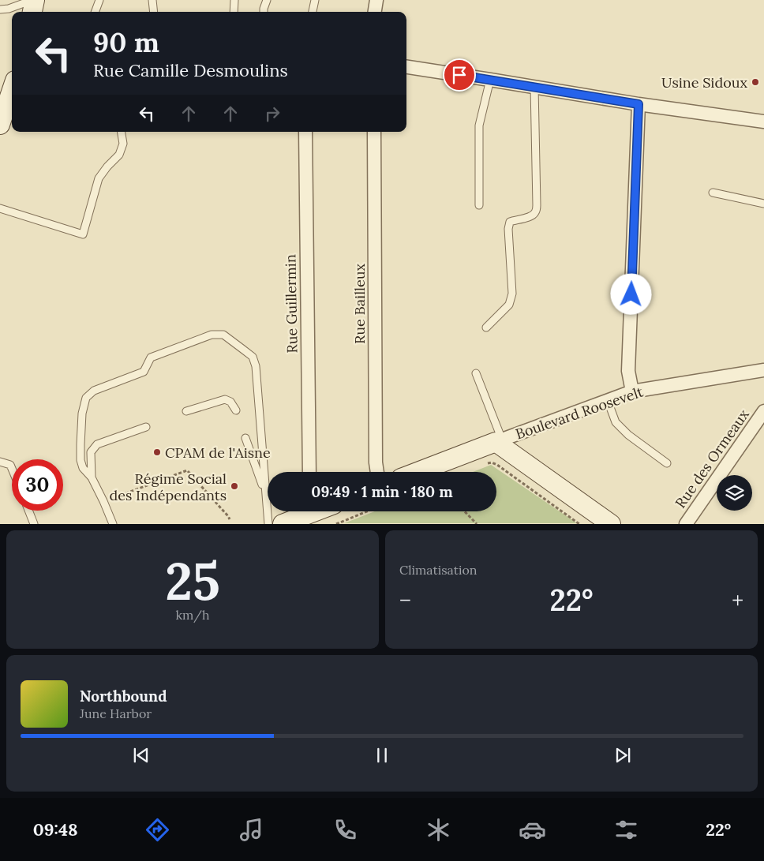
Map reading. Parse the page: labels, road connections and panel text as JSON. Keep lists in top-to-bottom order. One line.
{"streets":{"main road":["Boulevard Roosevelt"],"street":["Rue Guillermin","Rue Bailleux","Rue des Ormeaux"]},"places":["Usine Sidoux","CPAM de l'Aisne","Régime Social des Indépendants"],"page":{"turn":["90 m","Rue Camille Desmoulins"],"limit":"30","trip":"09:49 · 1 min · 180 m","tile":[["25","km/h"],"Climatisation"],"heat":["−","22°","+"],"song":["Northbound","June Harbor"],"tabs":["09:48","22°"]}}
